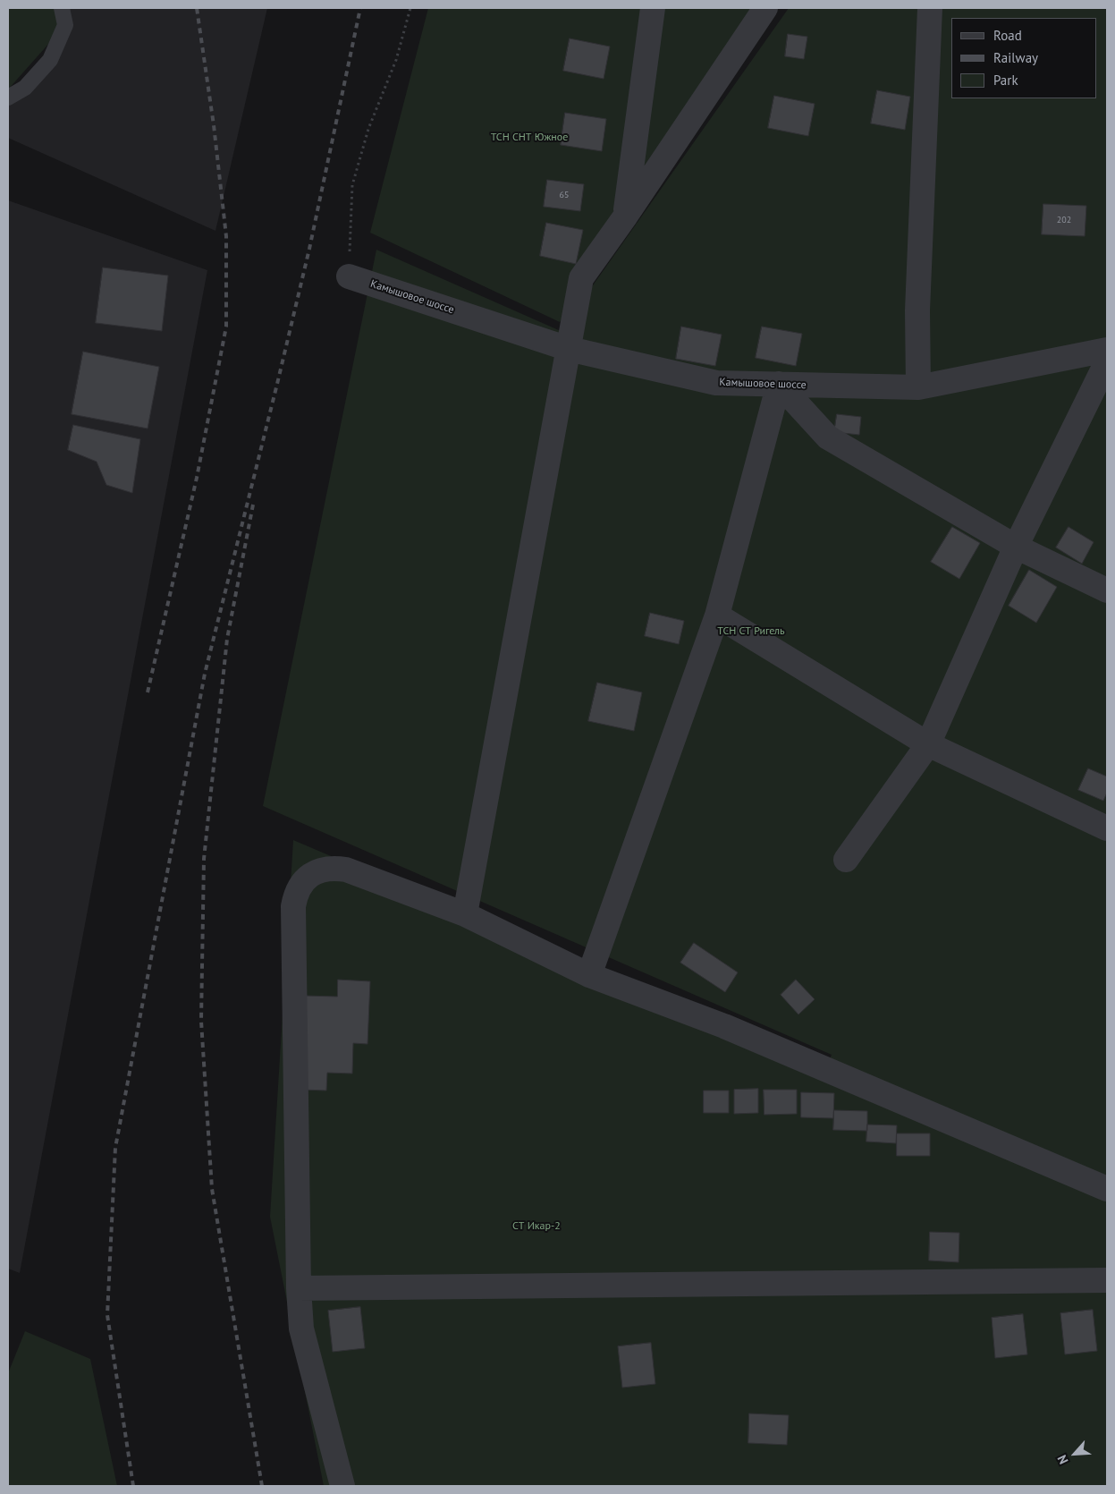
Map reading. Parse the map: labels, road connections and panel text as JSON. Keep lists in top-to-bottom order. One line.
{"streets":{"street":["Камышовое шоссе"]},"parks":["ТСН СНТ Южное","ТСН СТ Ригель","СТ Икар-2"],"house_numbers":["65","202"],"legend":["Road","Railway","Park"],"north":"bottom left"}
